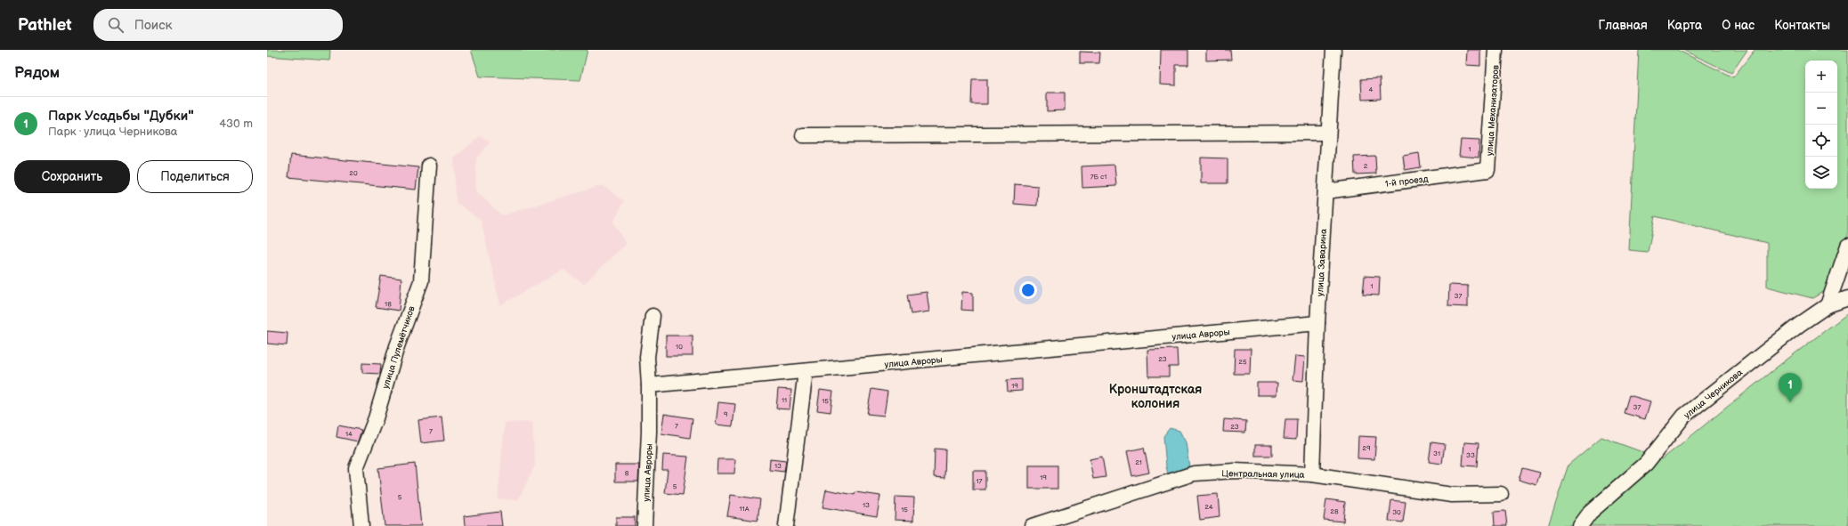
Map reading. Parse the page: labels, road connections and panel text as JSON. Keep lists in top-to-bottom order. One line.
{"streets":{"street":["улица Механизаторов","1-й проезд","улица Заварина","улица Авроры","улица Пулемётчиков","улица Черникова","Центральная улица"]},"crossings":[["улица Механизаторов","1-й проезд"],["1-й проезд","улица Заварина"],["улица Заварина","улица Авроры"],["улица Заварина","Центральная улица"]],"districts":["Кронштадтская колония"],"house_numbers":["4","1","2","20","7Б с1","1","37","18","10","23","25","19","11","15","37","9","7","23","7","14","29","31","33","21","13","8","19","17","5","5","13","24","11А","15","28","30"],"page":{"header":"Pathlet","search":"Поиск","nav":["Главная","Карта","О нас","Контакты"],"heading":"Рядом","map_buttons":["+","−"],"list":[{"mark":"1","name":"Парк Усадьбы \"Дубки\"","note":"Парк · улица Черникова","value":"430 m"}],"buttons":["Сохранить","Поделиться"],"pins":"1"}}
